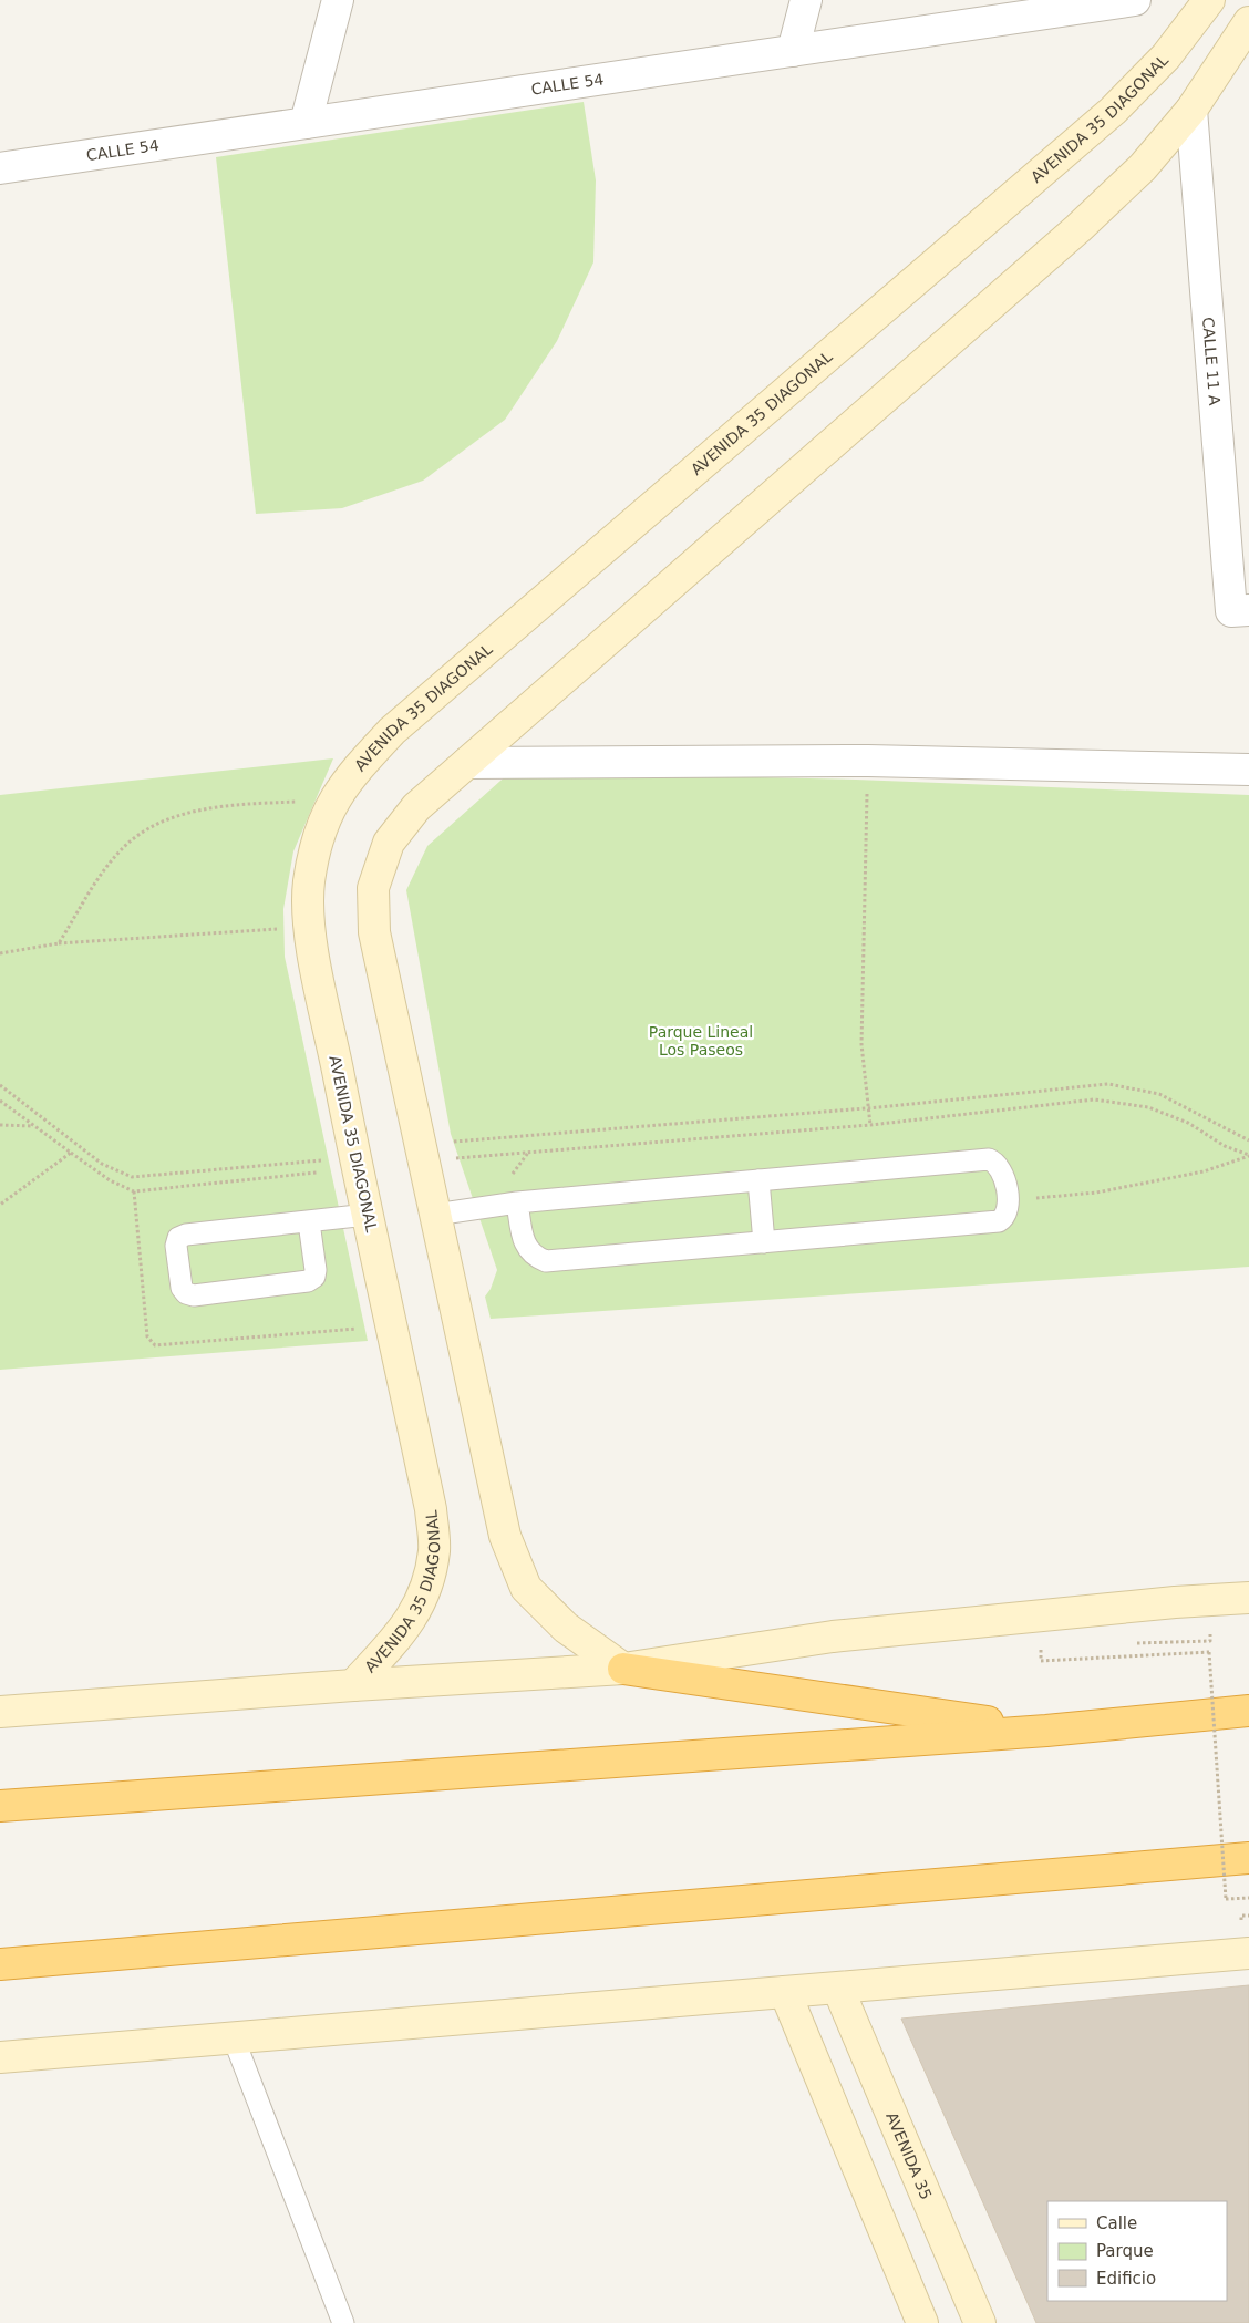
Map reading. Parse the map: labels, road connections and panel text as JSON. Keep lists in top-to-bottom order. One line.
{"streets":{"main road":["AVENIDA 35 DIAGONAL","AVENIDA 35"],"street":["CALLE 54","CALLE 11 A"]},"parks":["Parque Lineal Los Paseos"],"legend":["Calle","Parque","Edificio"]}
